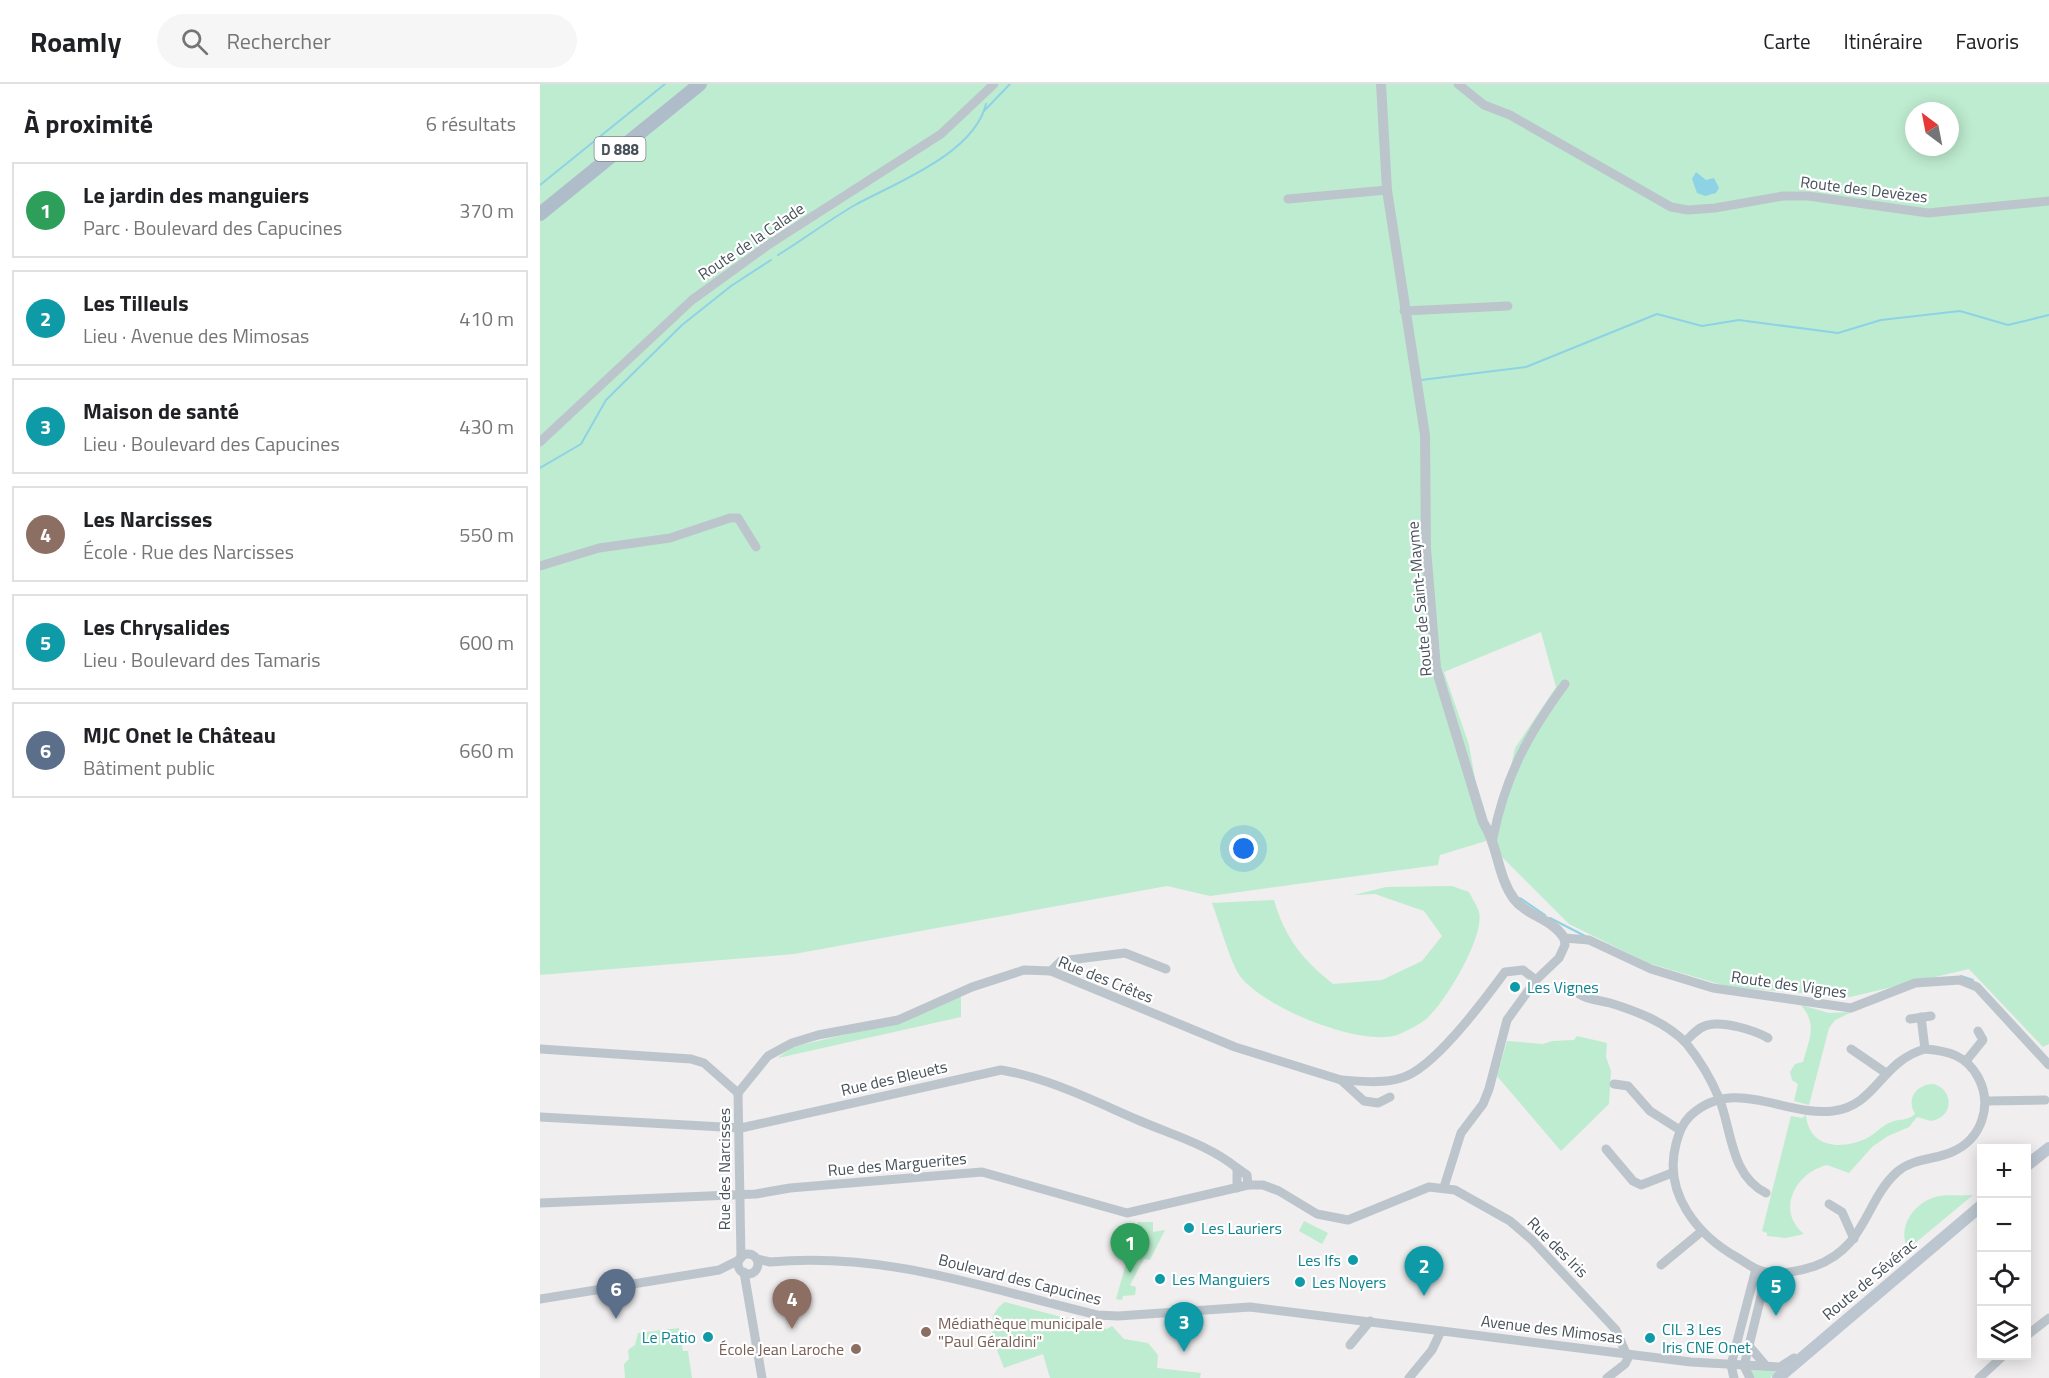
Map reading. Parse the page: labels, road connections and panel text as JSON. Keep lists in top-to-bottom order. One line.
{"streets":{"main road":["D 888","Route de Sévérac"],"street":["Route des Devèzes","Route de la Calade","Route de Saint-Mayme","Rue des Crêtes","Route des Vignes","Rue des Bleuets","Rue des Marguerites","Rue des Narcisses","Rue des Iris","Boulevard des Capucines","Avenue des Mimosas"]},"crossings":[["Route de Saint-Mayme","Route des Vignes"],["Rue des Crêtes","Rue des Narcisses"],["Rue des Bleuets","Rue des Marguerites"],["Rue des Bleuets","Rue des Narcisses"],["Rue des Marguerites","Rue des Narcisses"],["Rue des Narcisses","Boulevard des Capucines"],["Rue des Iris","Avenue des Mimosas"],["Boulevard des Capucines","Avenue des Mimosas"],["Route de Sévérac","Avenue des Mimosas"]],"places":["Les Vignes","Les Lauriers","Les Ifs","Les Manguiers","Les Noyers","Médiathèque municipale \"Paul Géraldini\"","Le Patio","CIL 3 Les Iris CNE Onet","École Jean Laroche"],"north":"top left","page":{"header":"Roamly","search":"Rechercher","nav":["Carte","Itinéraire","Favoris"],"heading":["À proximité","6 résultats"],"list":[{"mark":"1","name":"Le jardin des manguiers","note":"Parc · Boulevard des Capucines","value":"370 m"},{"mark":"2","name":"Les Tilleuls","note":"Lieu · Avenue des Mimosas","value":"410 m"},{"mark":"3","name":"Maison de santé","note":"Lieu · Boulevard des Capucines","value":"430 m"},{"mark":"4","name":"Les Narcisses","note":"École · Rue des Narcisses","value":"550 m"},{"mark":"5","name":"Les Chrysalides","note":"Lieu · Boulevard des Tamaris","value":"600 m"},{"mark":"6","name":"MJC Onet le Château","note":"Bâtiment public","value":"660 m"}],"map_buttons":["+","−"],"pins":["1","2","5","6","4","3"]}}
